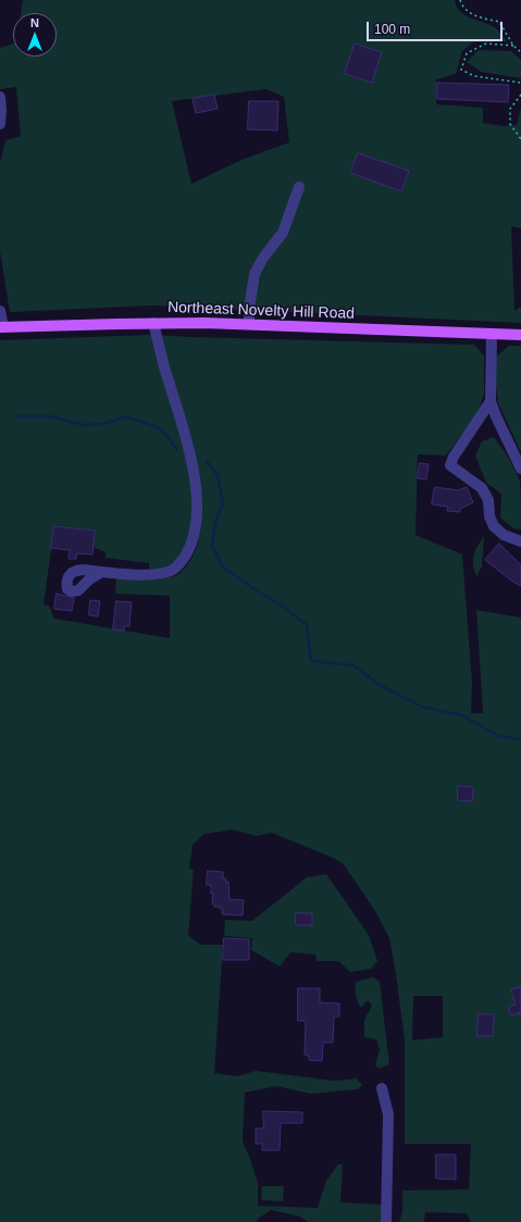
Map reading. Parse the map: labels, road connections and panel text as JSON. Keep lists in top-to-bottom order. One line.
{"streets":{"main road":["Northeast Novelty Hill Road"]},"scale_bar":"100 m","north":"top"}
